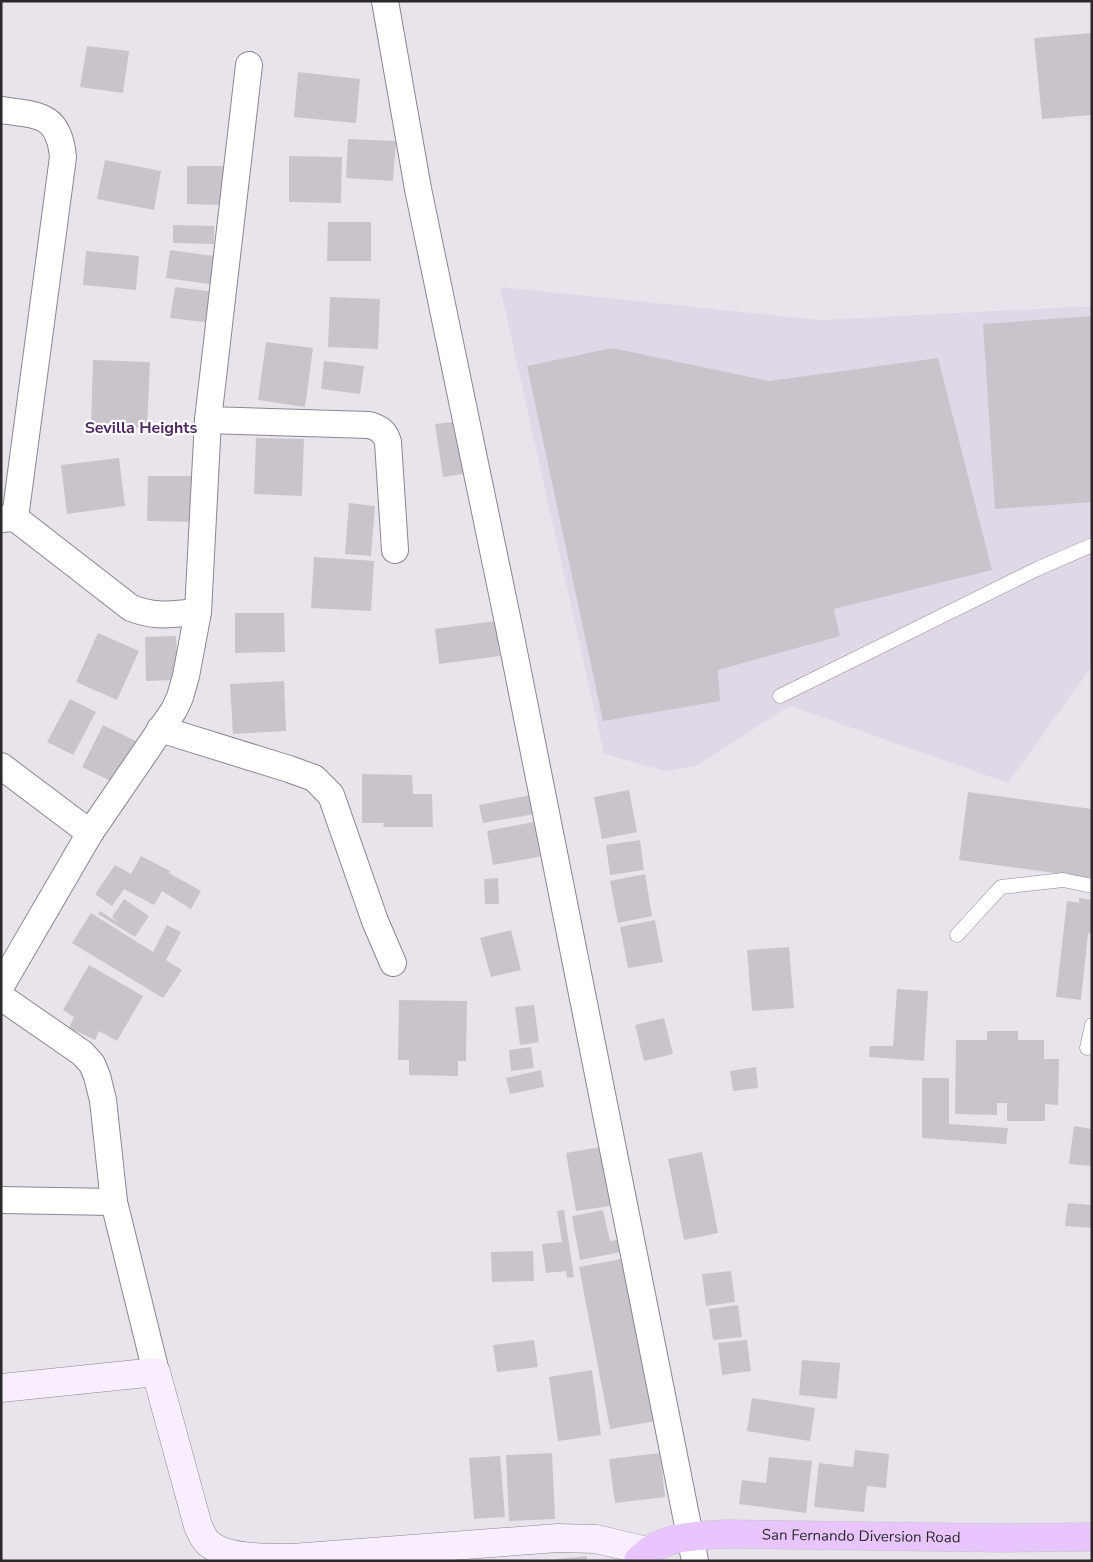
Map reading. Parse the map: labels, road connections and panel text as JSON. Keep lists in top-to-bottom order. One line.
{"streets":{"highway":["San Fernando Diversion Road"]},"districts":["Sevilla Heights"]}
